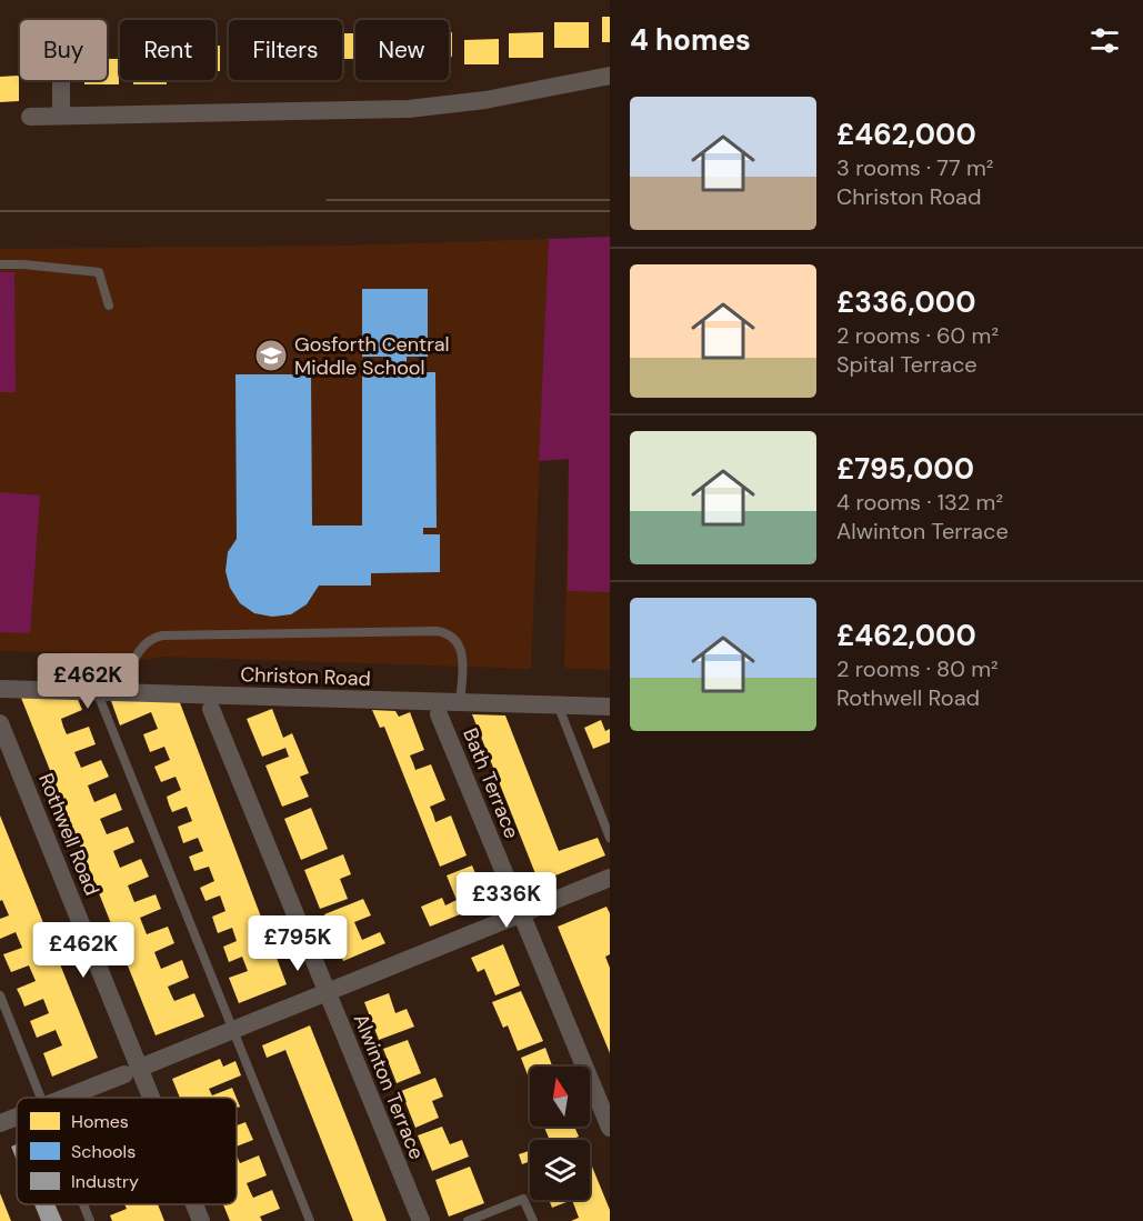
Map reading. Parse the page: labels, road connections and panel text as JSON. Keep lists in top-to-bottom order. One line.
{"streets":{"street":["Christon Road","Bath Terrace","Rothwell Road","Alwinton Terrace"]},"places":{"school or university":["Gosforth Central Middle School"]},"legend":["Homes","Schools","Industry"],"north":"top","page":{"heading":"4 homes","chip":["Buy","Rent","Filters","New"],"list":[{"name":"£462,000","note":"3 rooms · 77 m² · Christon Road"},{"name":"£336,000","note":"2 rooms · 60 m² · Spital Terrace"},{"name":"£795,000","note":"4 rooms · 132 m² · Alwinton Terrace"},{"name":"£462,000","note":"2 rooms · 80 m² · Rothwell Road"}],"price":["£462K","£336K","£795K","£462K"]}}
